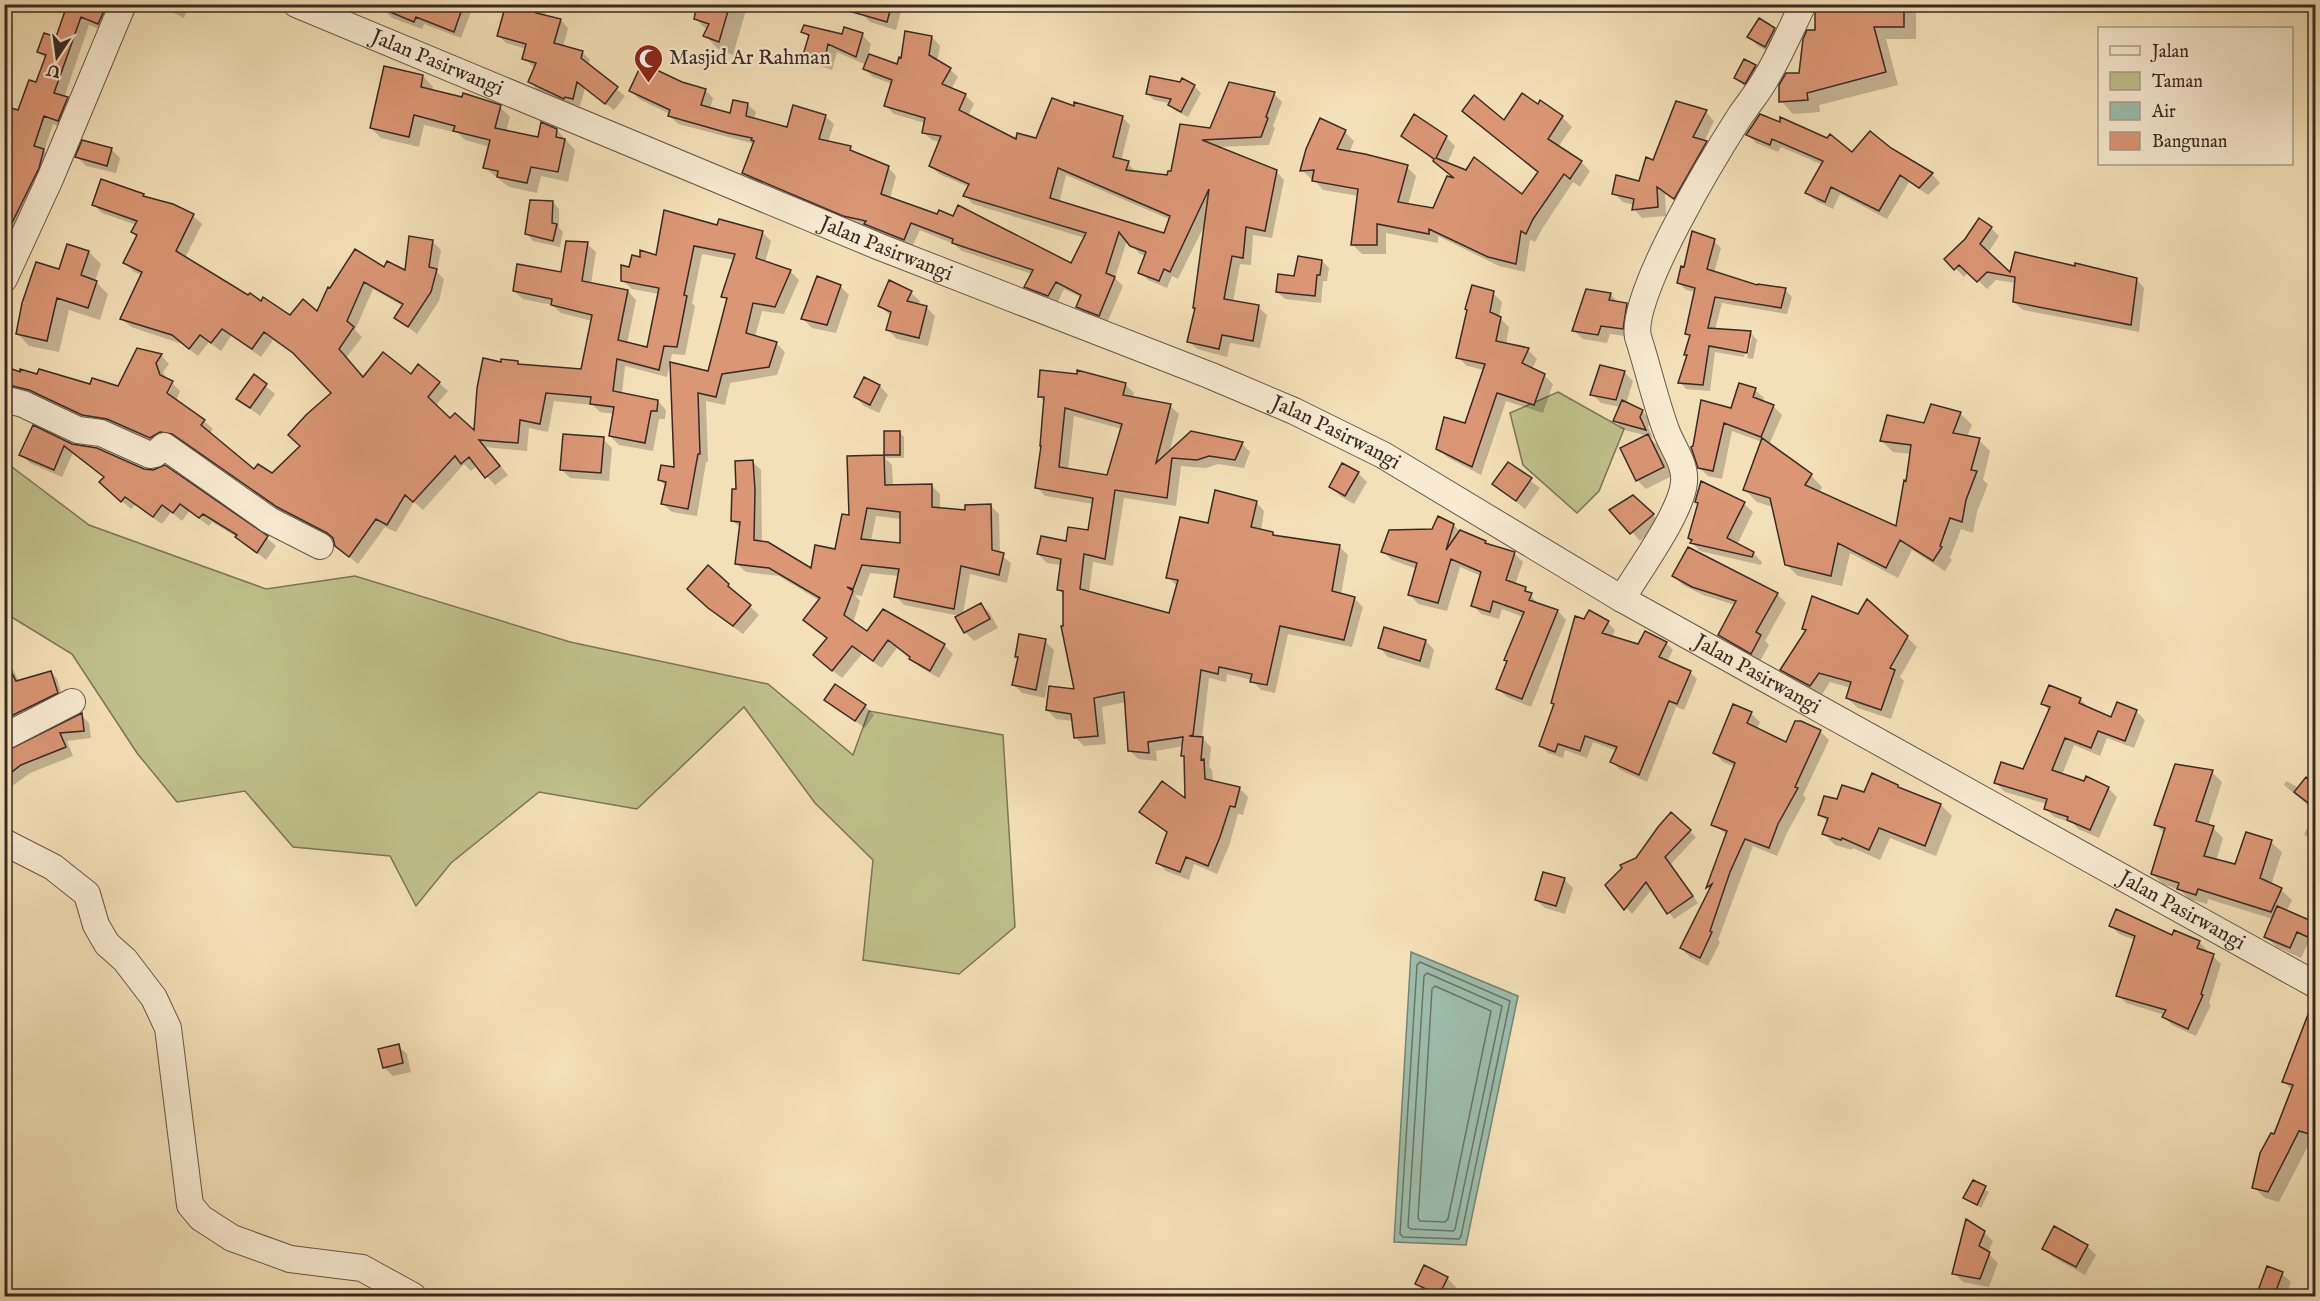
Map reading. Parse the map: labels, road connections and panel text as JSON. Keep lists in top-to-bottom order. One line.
{"streets":{"street":["Jalan Pasirwangi"]},"places":{"mosque":["Masjid Ar Rahman"]},"legend":["Jalan","Taman","Air","Bangunan"],"north":"bottom"}
